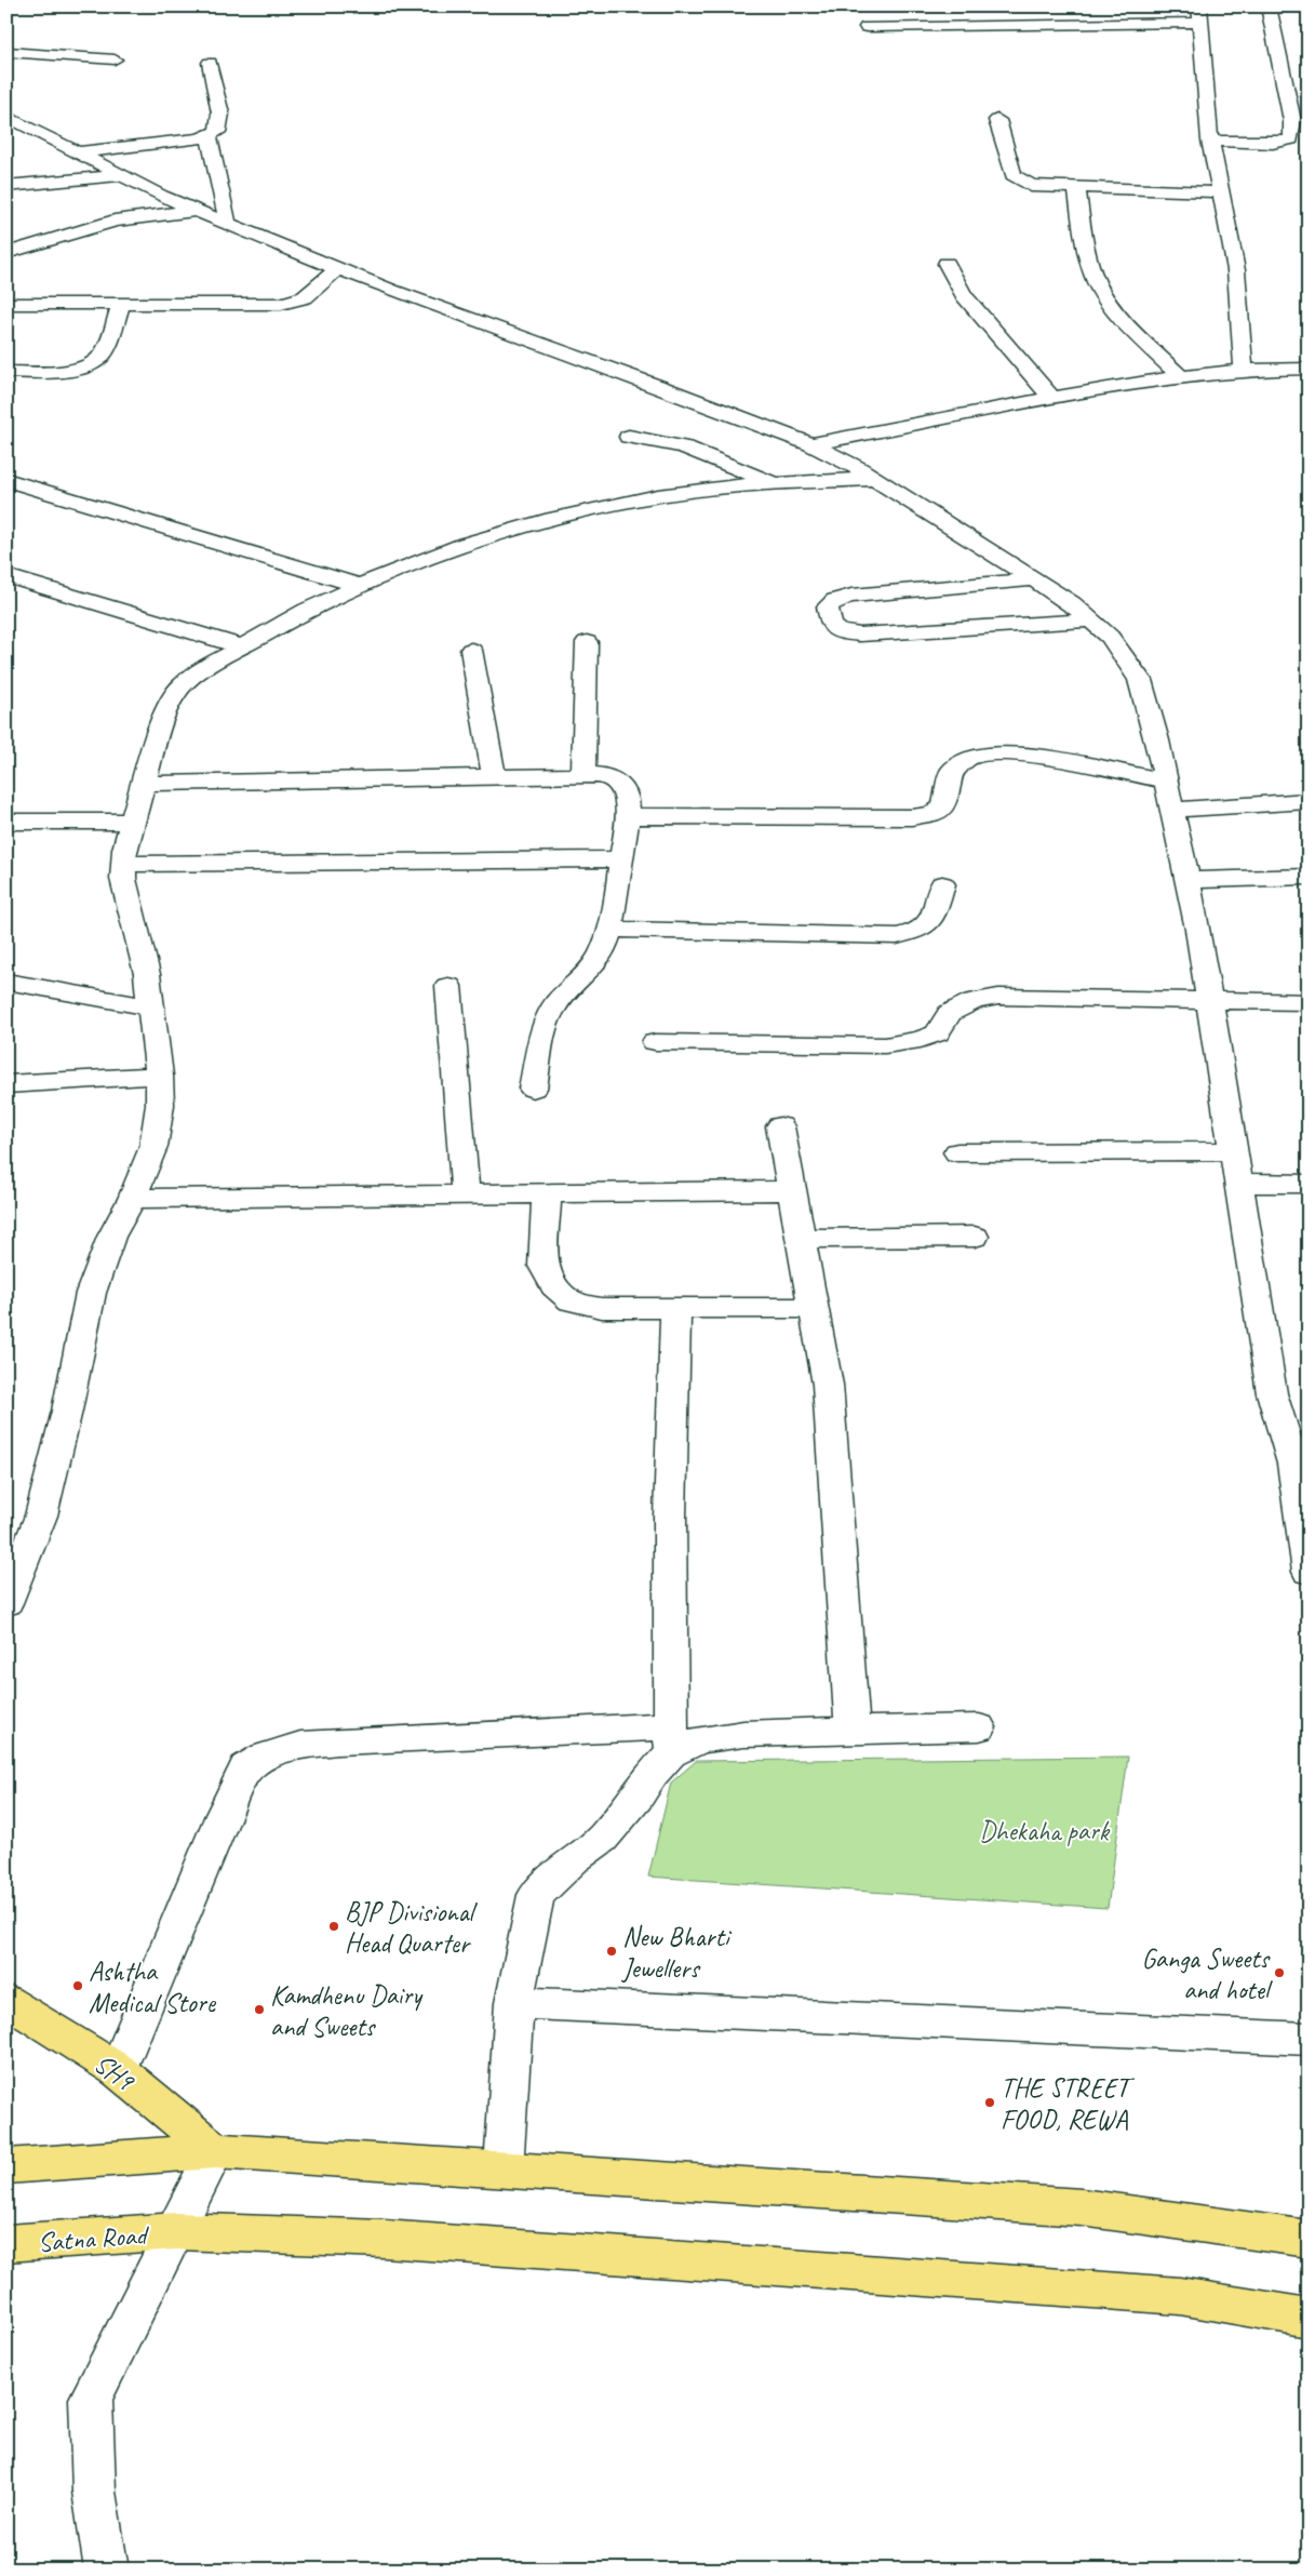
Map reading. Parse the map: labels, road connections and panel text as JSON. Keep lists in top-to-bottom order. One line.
{"streets":{"main road":["SH9","Satna Road"]},"parks":["Dhekaha park"],"places":["BJP Divisional Head Quarter","New Bharti Jewellers","Ganga Sweets and hotel","Ashtha Medical Store","Kamdhenu Dairy and Sweets","THE STREET FOOD, REWA"]}
